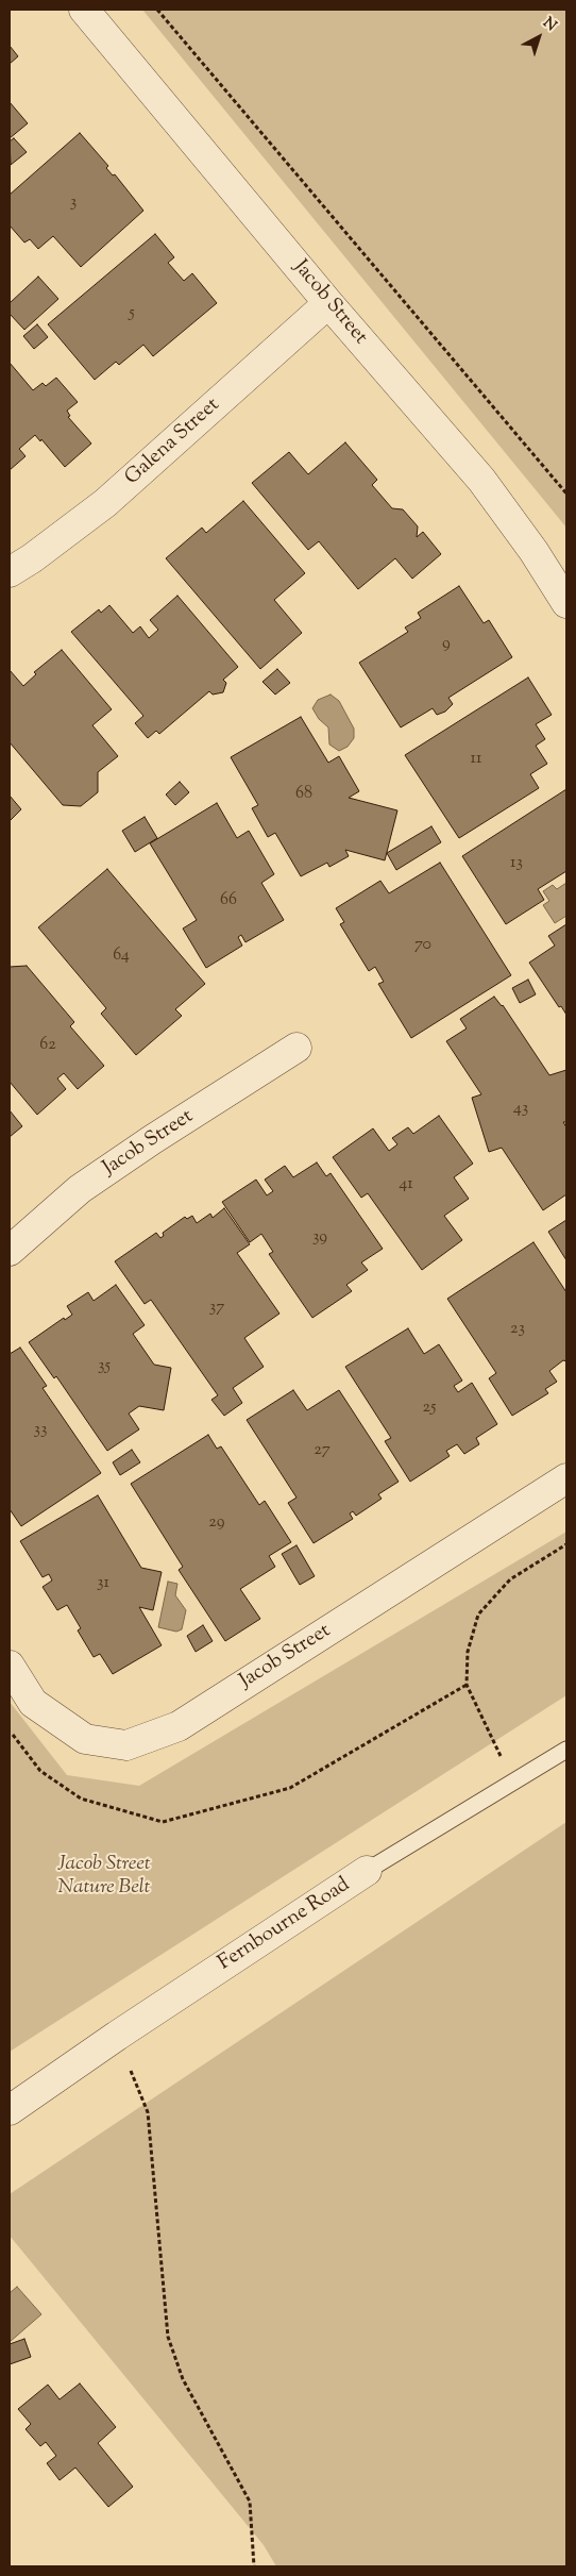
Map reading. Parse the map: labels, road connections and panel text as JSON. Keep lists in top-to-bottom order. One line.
{"streets":{"street":["Jacob Street","Galena Street","Fernbourne Road"]},"crossings":[["Jacob Street","Galena Street"]],"parks":["Jacob Street Nature Belt"],"house_numbers":["3","5","9","11","68","13","66","70","64","62","43","41","39","37","23","35","25","33","27","29","31"],"north":"top right"}
